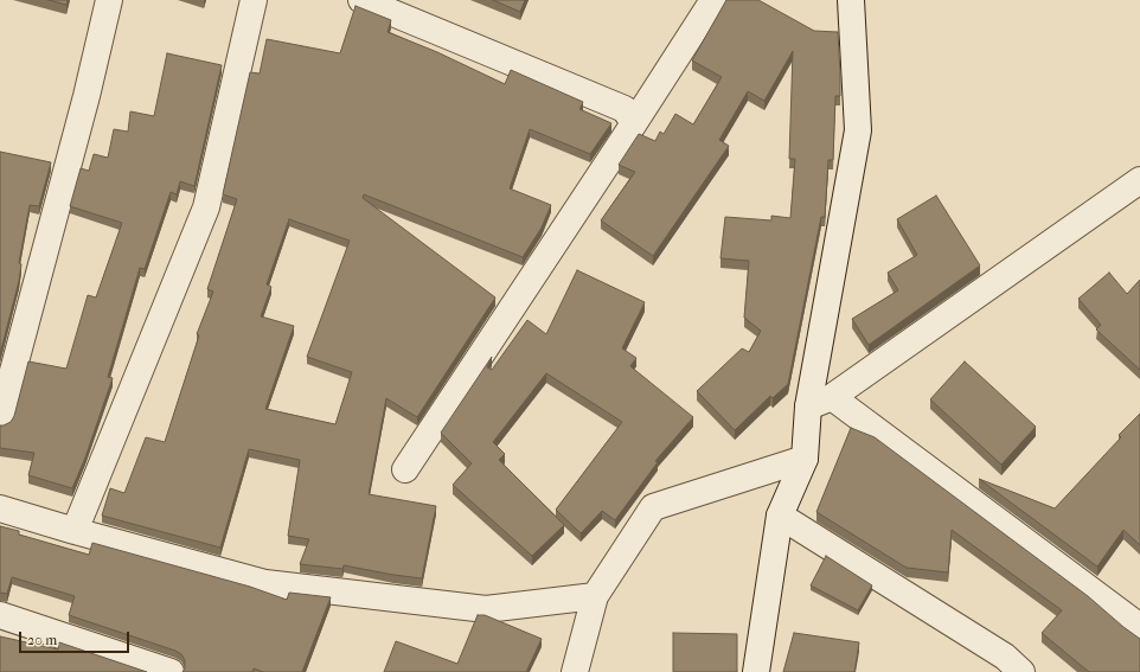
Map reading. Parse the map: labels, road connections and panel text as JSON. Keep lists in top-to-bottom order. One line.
{"scale_bar":"20 m"}
